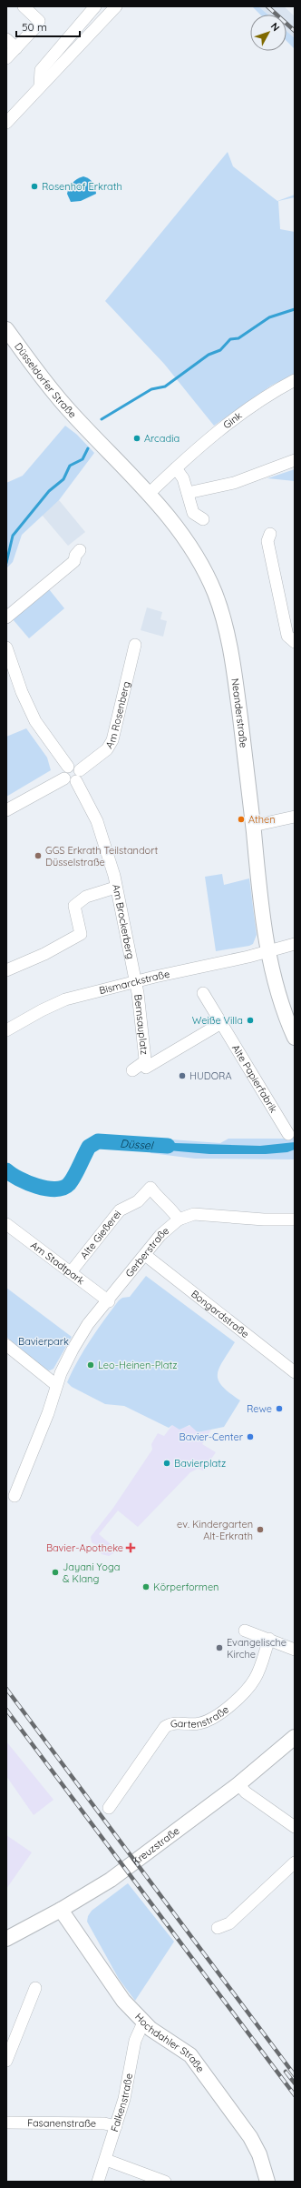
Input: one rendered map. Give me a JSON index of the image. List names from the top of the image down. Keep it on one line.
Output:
{"streets":{"main road":["Düsseldorfer Straße","Neanderstraße","Kreuzstraße","Hochdahler Straße"],"street":["Gink","Am Rosenberg","Am Brockerberg","Bismarckstraße","Bernsauplatz","Alte Papierfabrik","Alte Gießerei","Gerberstraße","Am Stadtpark","Bongardstraße","Gartenstraße","Falkenstraße","Fasanenstraße"]},"crossings":[["Düsseldorfer Straße","Neanderstraße"],["Gink","Neanderstraße"],["Neanderstraße","Bismarckstraße"],["Am Rosenberg","Am Brockerberg"],["Am Brockerberg","Bismarckstraße"],["Am Brockerberg","Bernsauplatz"],["Bismarckstraße","Bernsauplatz"],["Alte Gießerei","Gerberstraße"],["Alte Gießerei","Am Stadtpark"],["Gerberstraße","Am Stadtpark"],["Gerberstraße","Bongardstraße"],["Kreuzstraße","Hochdahler Straße"],["Hochdahler Straße","Falkenstraße"],["Falkenstraße","Fasanenstraße"]],"water":["Düssel"],"parks":["Bavierpark"],"places":{"other":["Rosenhof Erkrath","Arcadia","Athen","GGS Erkrath Teilstandort Düsselstraße","Weiße Villa","HUDORA","Leo-Heinen-Platz","Rewe","Bavier-Center","Bavierplatz","ev. Kindergarten Alt-Erkrath","Jayani Yoga & Klang","Körperformen","Evangelische Kirche"],"health":["Bavier-Apotheke"]},"scale_bar":"50 m","north":"top right"}
